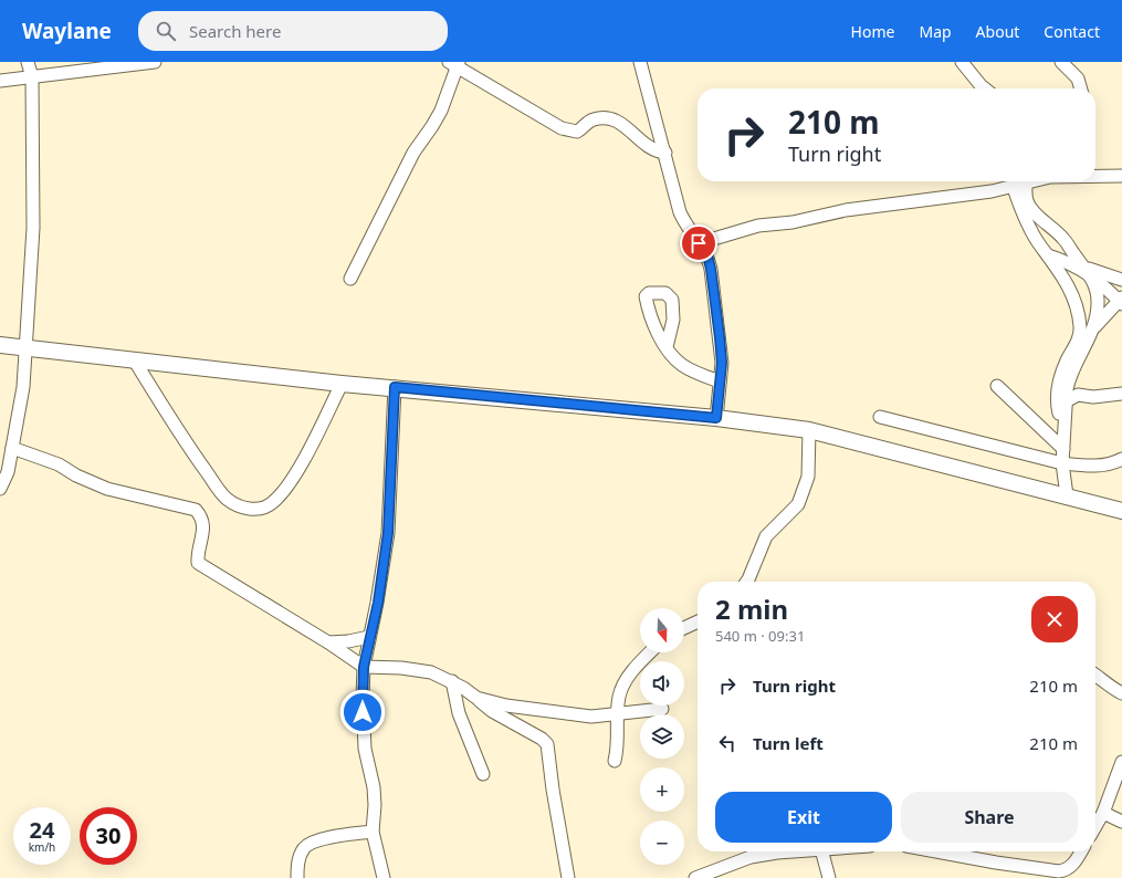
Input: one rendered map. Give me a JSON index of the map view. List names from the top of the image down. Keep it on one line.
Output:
{"north":"bottom","page":{"header":"Waylane","search":"Search here","nav":["Home","Map","About","Contact"],"turn":["210 m","Turn right"],"heading":["2 min","540 m · 09:31"],"map_buttons":["+","−"],"list":[{"name":"Turn right","value":"210 m"},{"name":"Turn left","value":"210 m"}],"buttons":["Exit","Share"],"speed":"24 km/h","limit":"30"}}
